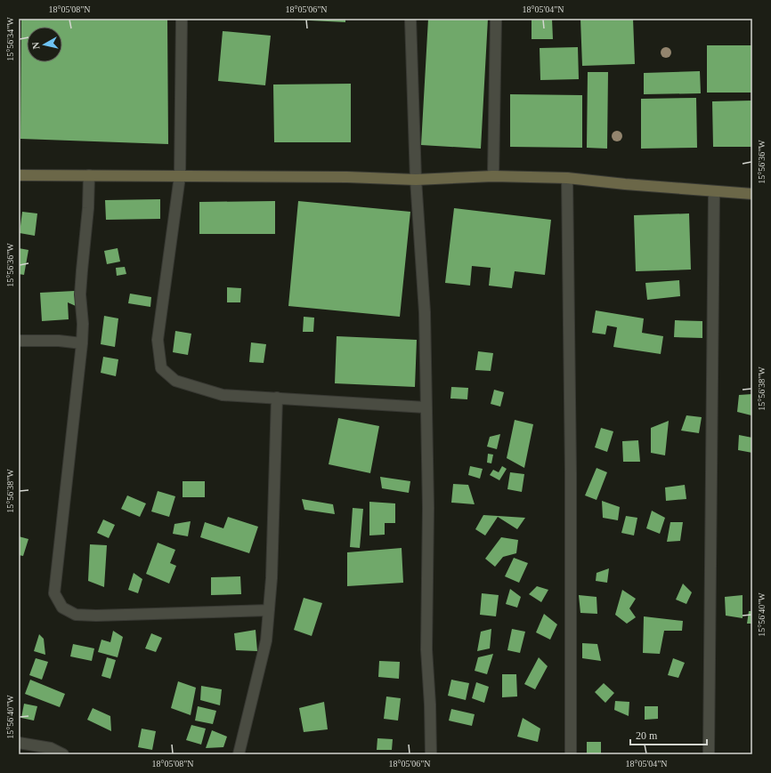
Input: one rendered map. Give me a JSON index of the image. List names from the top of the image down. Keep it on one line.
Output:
{"scale_bar":"20 m","north":"left","coordinates":["18°05'08\"N","18°05'06\"N","18°05'04\"N","15°56'34\"W","15°56'36\"W","15°56'38\"W","15°56'40\"W"]}
